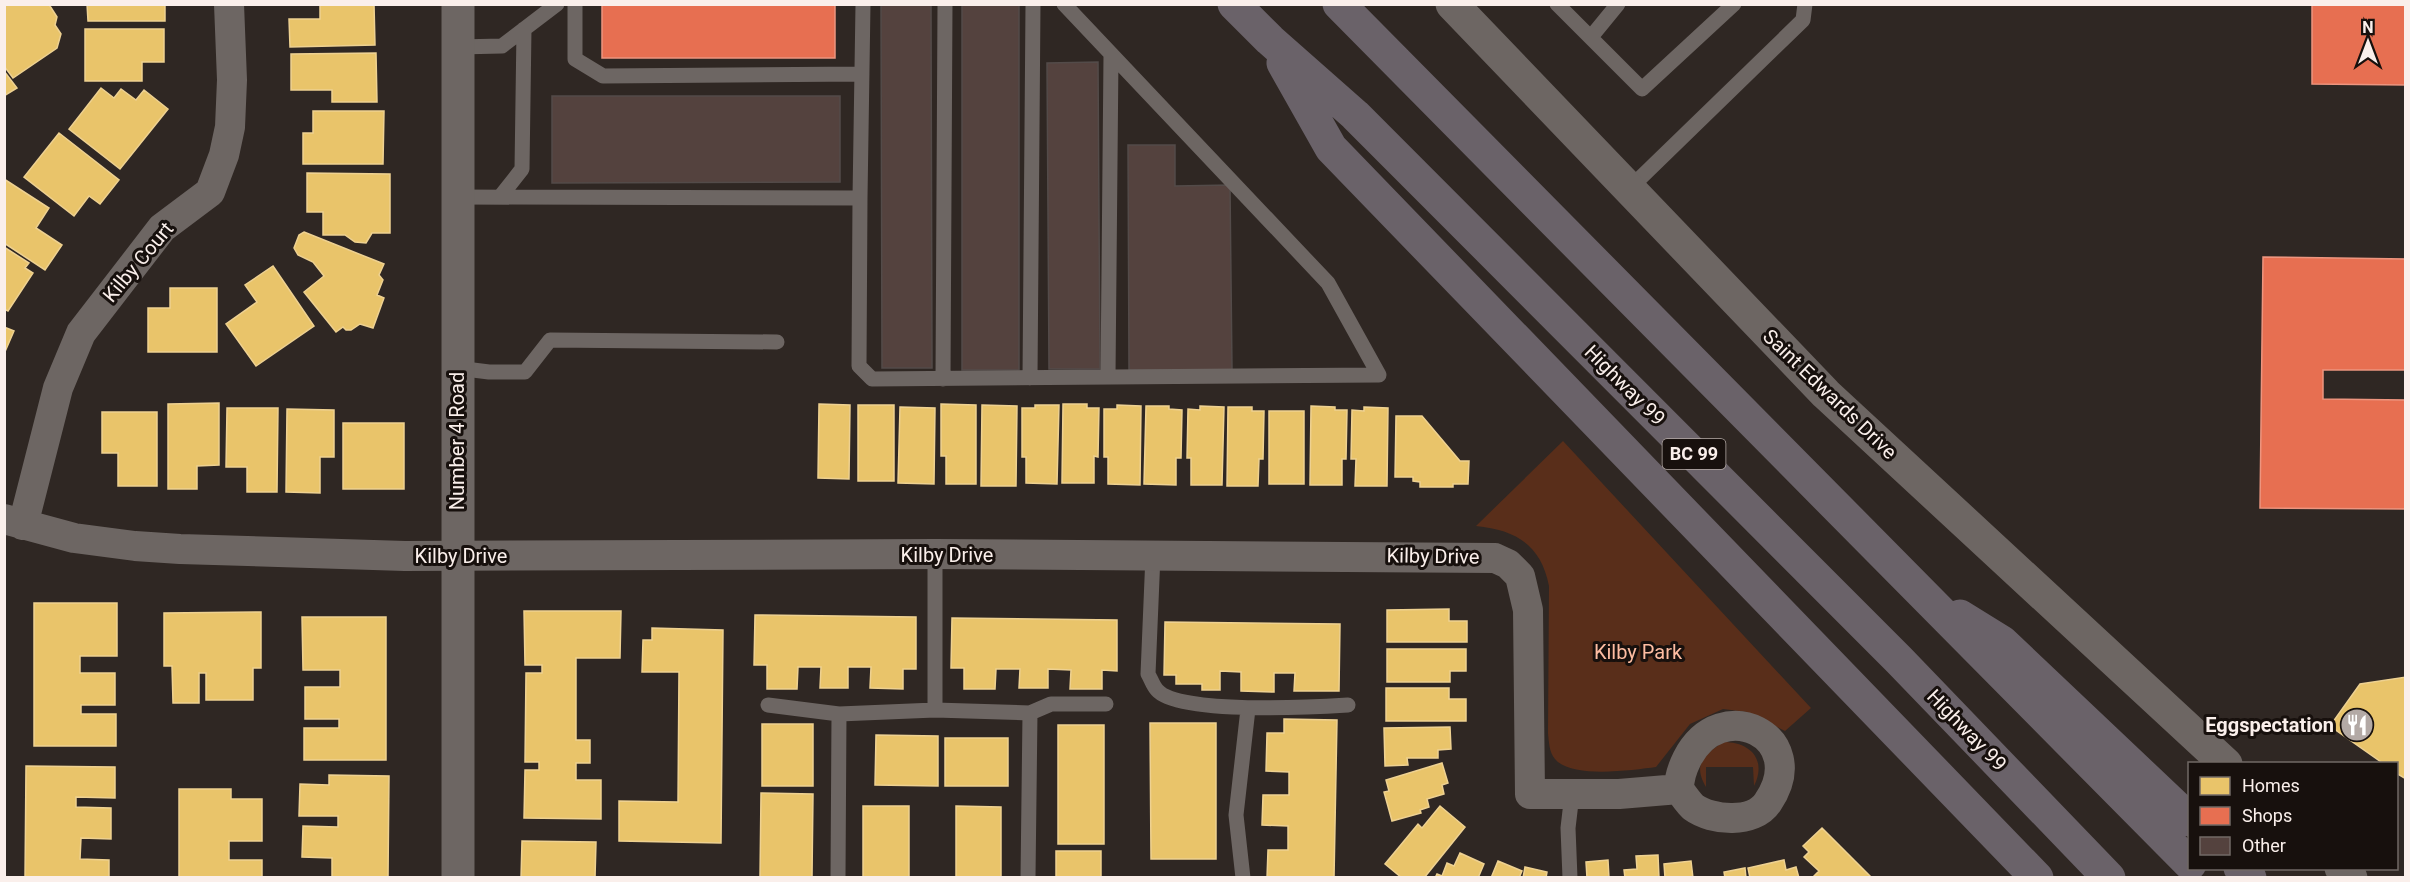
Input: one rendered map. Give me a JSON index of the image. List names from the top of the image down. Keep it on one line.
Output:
{"streets":{"highway":["Highway 99","BC 99"],"street":["Kilby Court","Saint Edwards Drive","Number 4 Road","Kilby Drive"]},"crossings":[["Kilby Court","Kilby Drive"],["Number 4 Road","Kilby Drive"]],"parks":["Kilby Park"],"places":{"restaurant":["Eggspectation"]},"legend":["Homes","Shops","Other"],"north":"top"}
